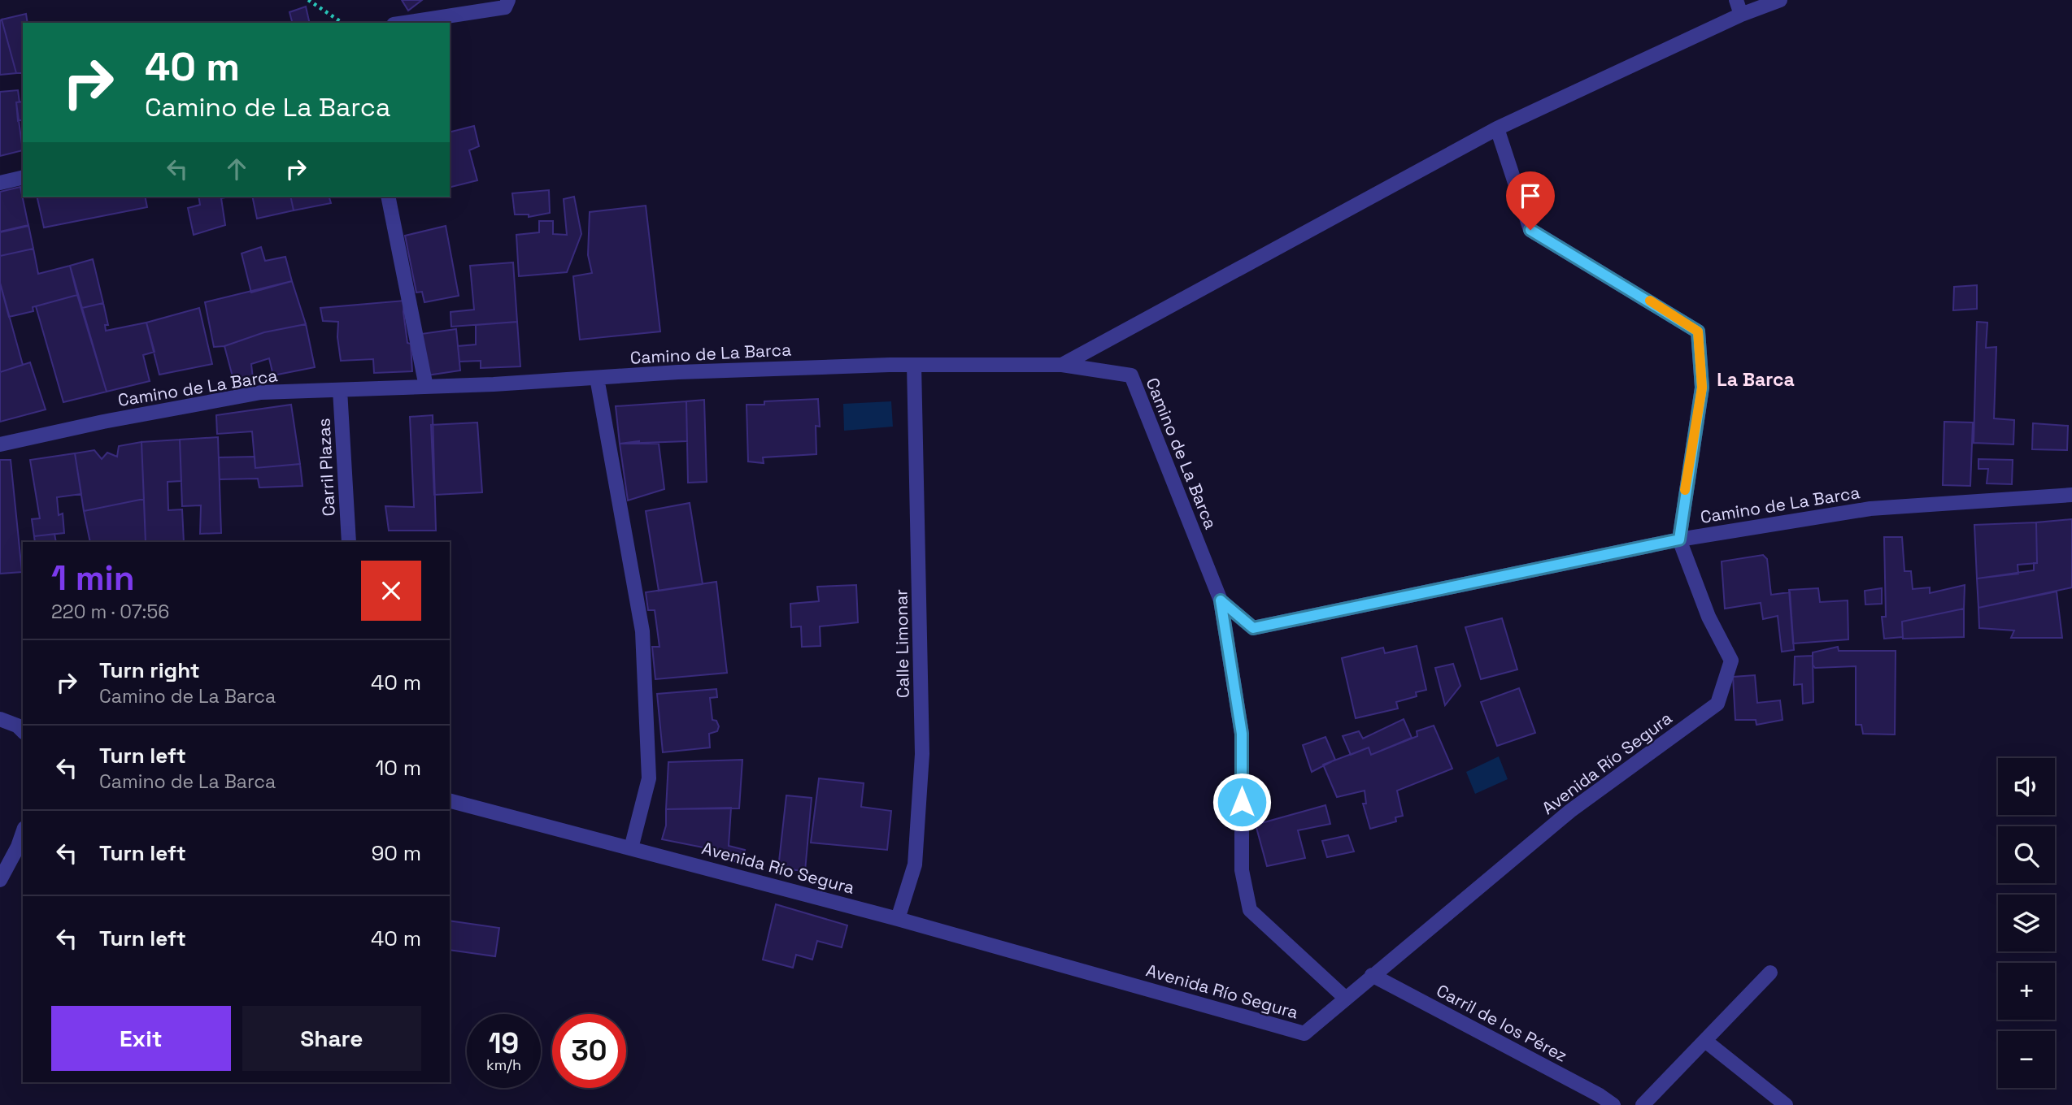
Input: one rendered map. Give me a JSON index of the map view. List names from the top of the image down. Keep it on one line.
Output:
{"streets":{"street":["Camino de La Barca","Carril Plazas","Calle Limonar","Avenida Río Segura","Carril de los Pérez"]},"crossings":[["Camino de La Barca","Carril Plazas"],["Camino de La Barca","Calle Limonar"],["Camino de La Barca","Avenida Río Segura"],["Calle Limonar","Avenida Río Segura"],["Avenida Río Segura","Carril de los Pérez"]],"districts":["La Barca"],"page":{"turn":["40 m","Camino de La Barca"],"heading":["1 min","220 m · 07:56"],"list":[{"name":"Turn right","note":"Camino de La Barca","value":"40 m"},{"name":"Turn left","note":"Camino de La Barca","value":"10 m"},{"name":"Turn left","value":"90 m"},{"name":"Turn left","value":"40 m"}],"map_buttons":["+","−"],"buttons":["Exit","Share"],"speed":"19 km/h","limit":"30"}}
